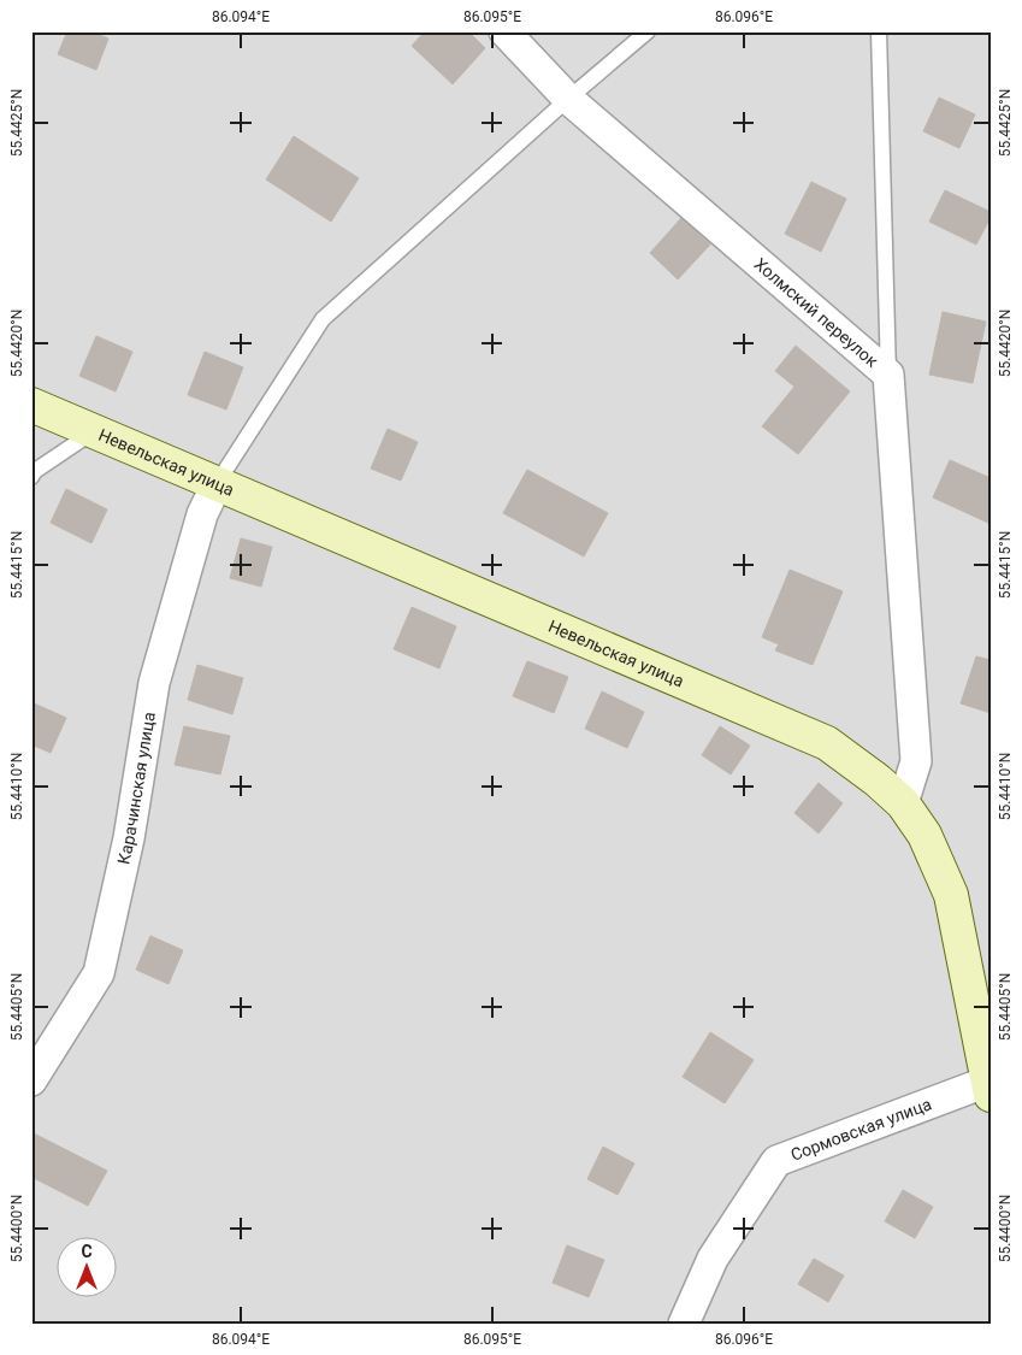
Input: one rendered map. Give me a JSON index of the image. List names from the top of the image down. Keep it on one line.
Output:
{"streets":{"street":["Холмский переулок","Невельская улица","Карачинская улица","Сормовская улица"]},"crossings":[["Холмский переулок","Невельская улица"],["Невельская улица","Карачинская улица"],["Невельская улица","Сормовская улица"]],"north":"top","coordinates":["86.094°E","86.095°E","86.096°E","55.4425°N","55.4420°N","55.4415°N","55.4410°N","55.4405°N","55.4400°N"]}
